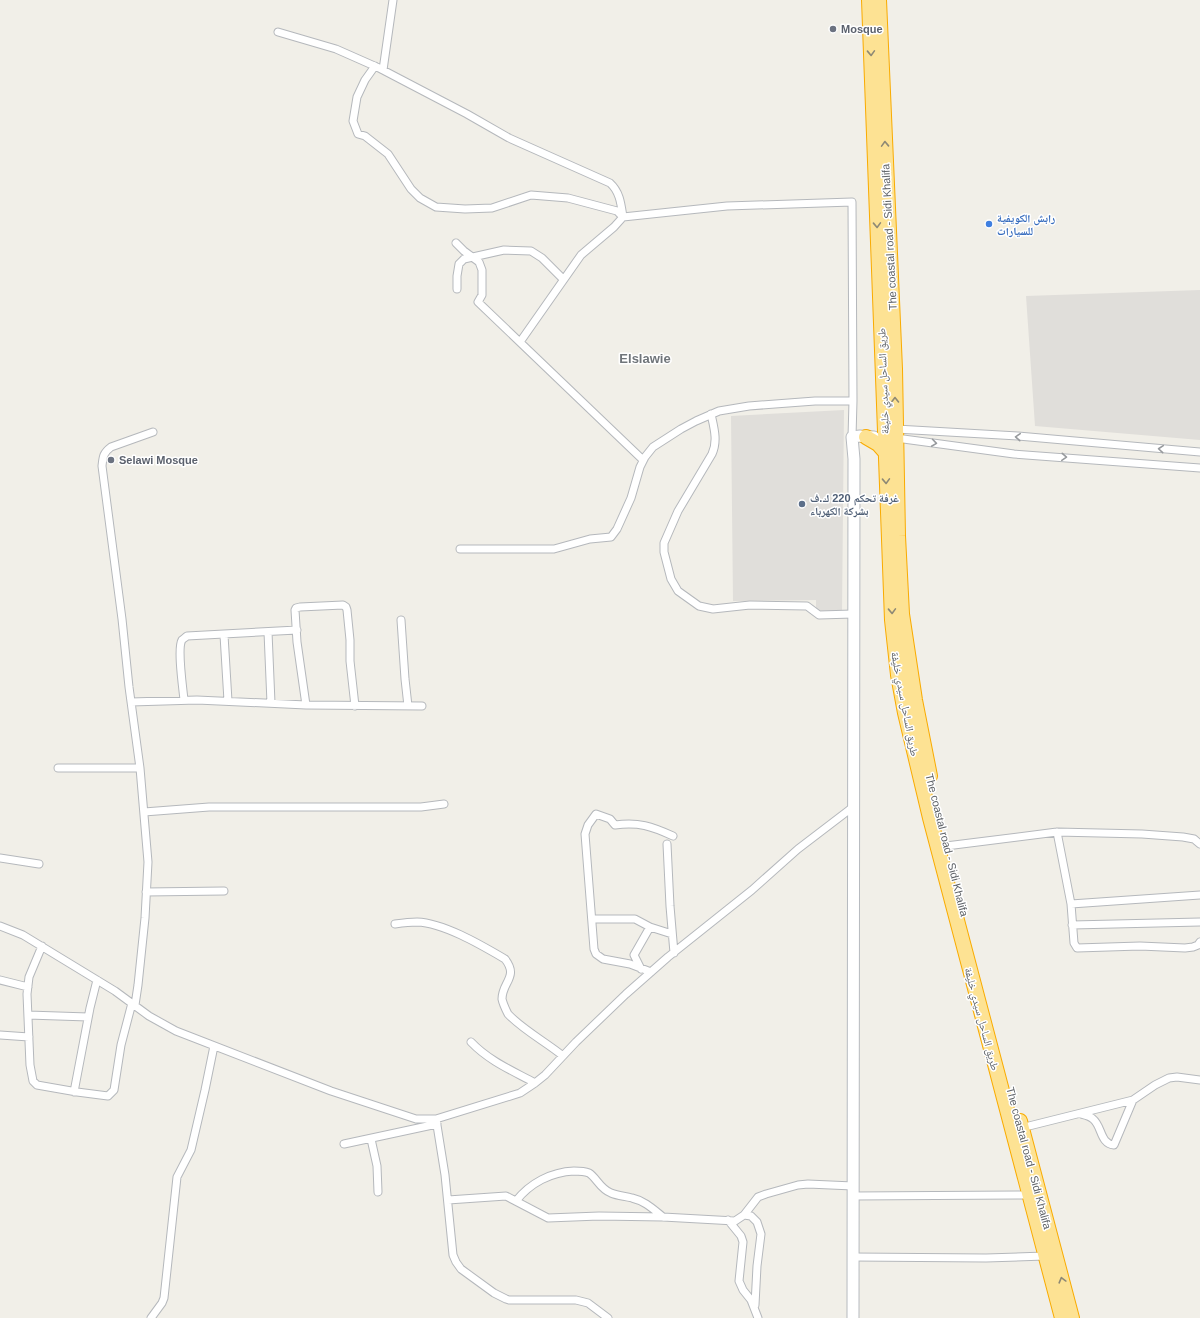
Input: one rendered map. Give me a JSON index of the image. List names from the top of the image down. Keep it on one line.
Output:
{"streets":{"highway":["The coastal road - Sidi Khalifa","طريق الساحل سيدي خليفة"]},"crossings":[["The coastal road - Sidi Khalifa","طريق الساحل سيدي خليفة"]],"one_way":["The coastal road - Sidi Khalifa","طريق الساحل سيدي خليفة"],"districts":["Elslawie"],"places":["Mosque","رابش الكويفية للسيارات","Selawi Mosque","غرفة تحكم 220 ك.ف بشركة الكهرباء"]}
